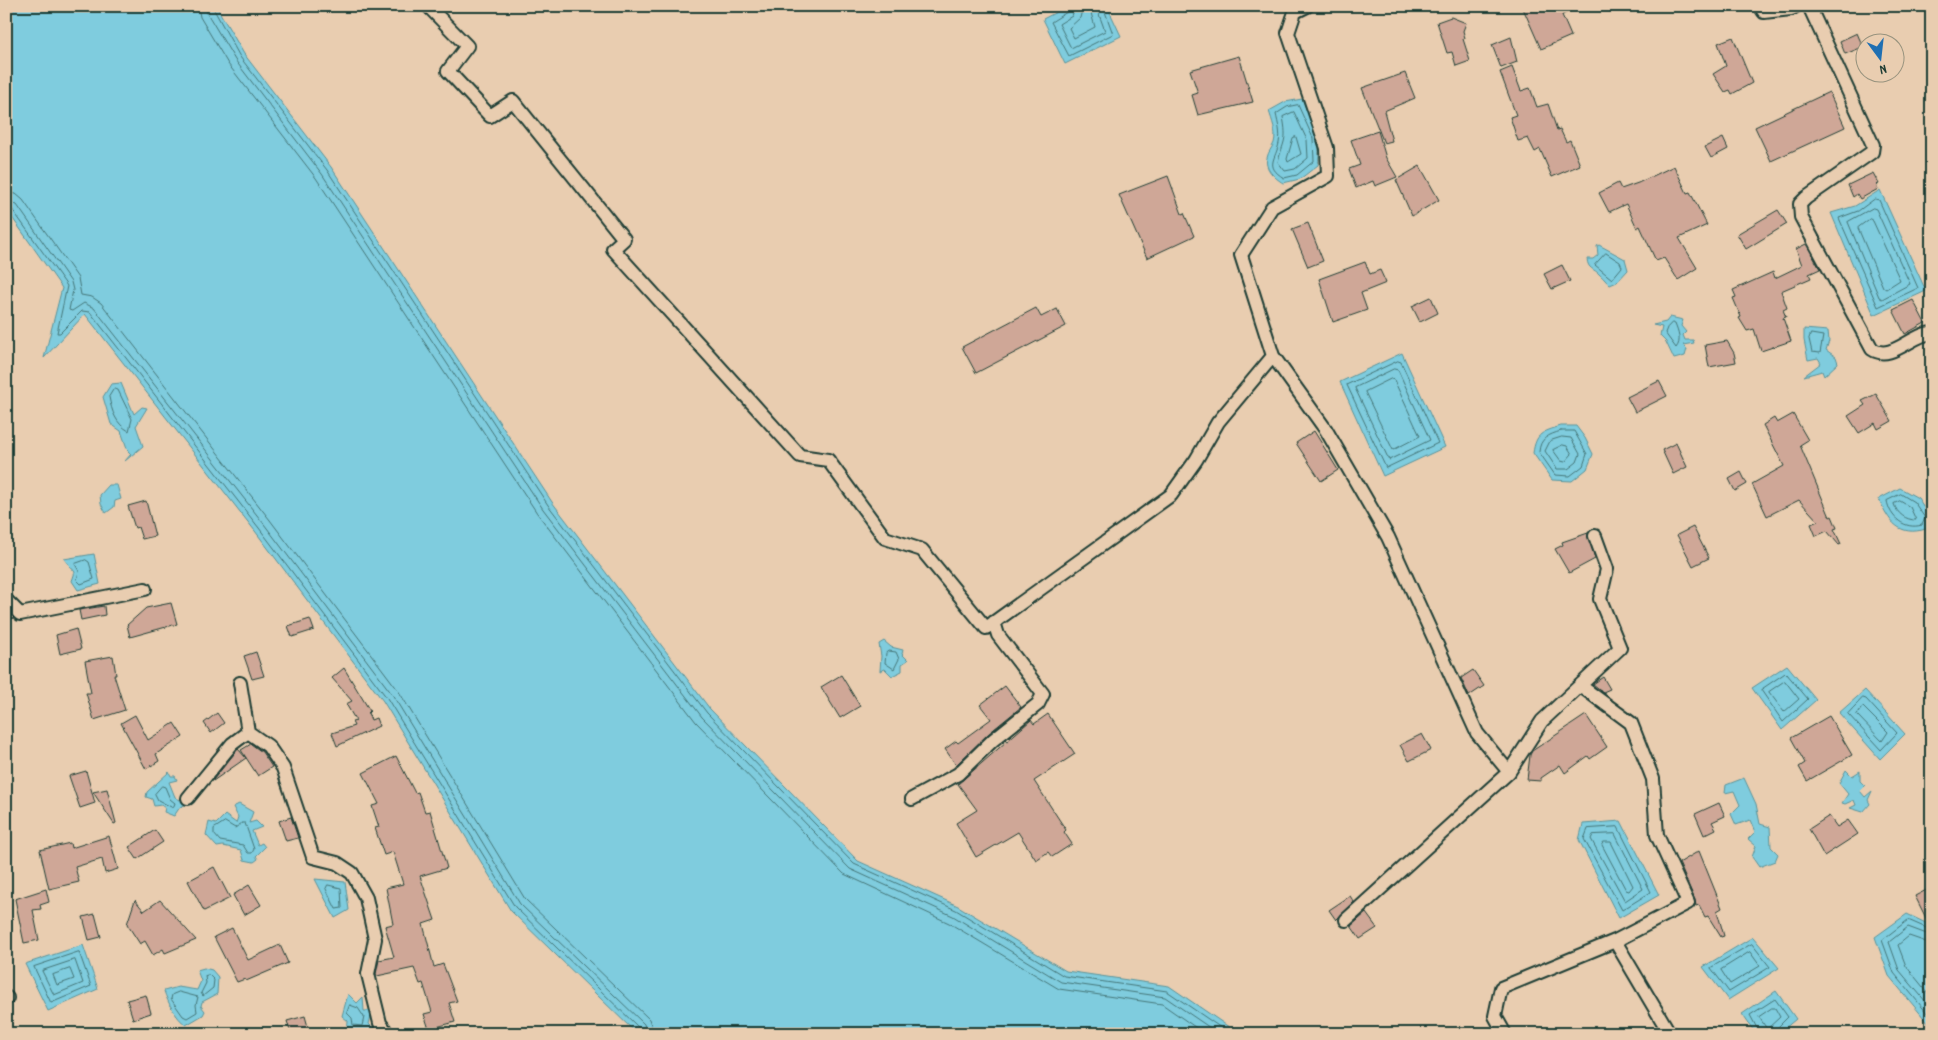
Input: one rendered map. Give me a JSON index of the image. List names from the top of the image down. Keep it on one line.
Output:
{"north":"bottom"}
